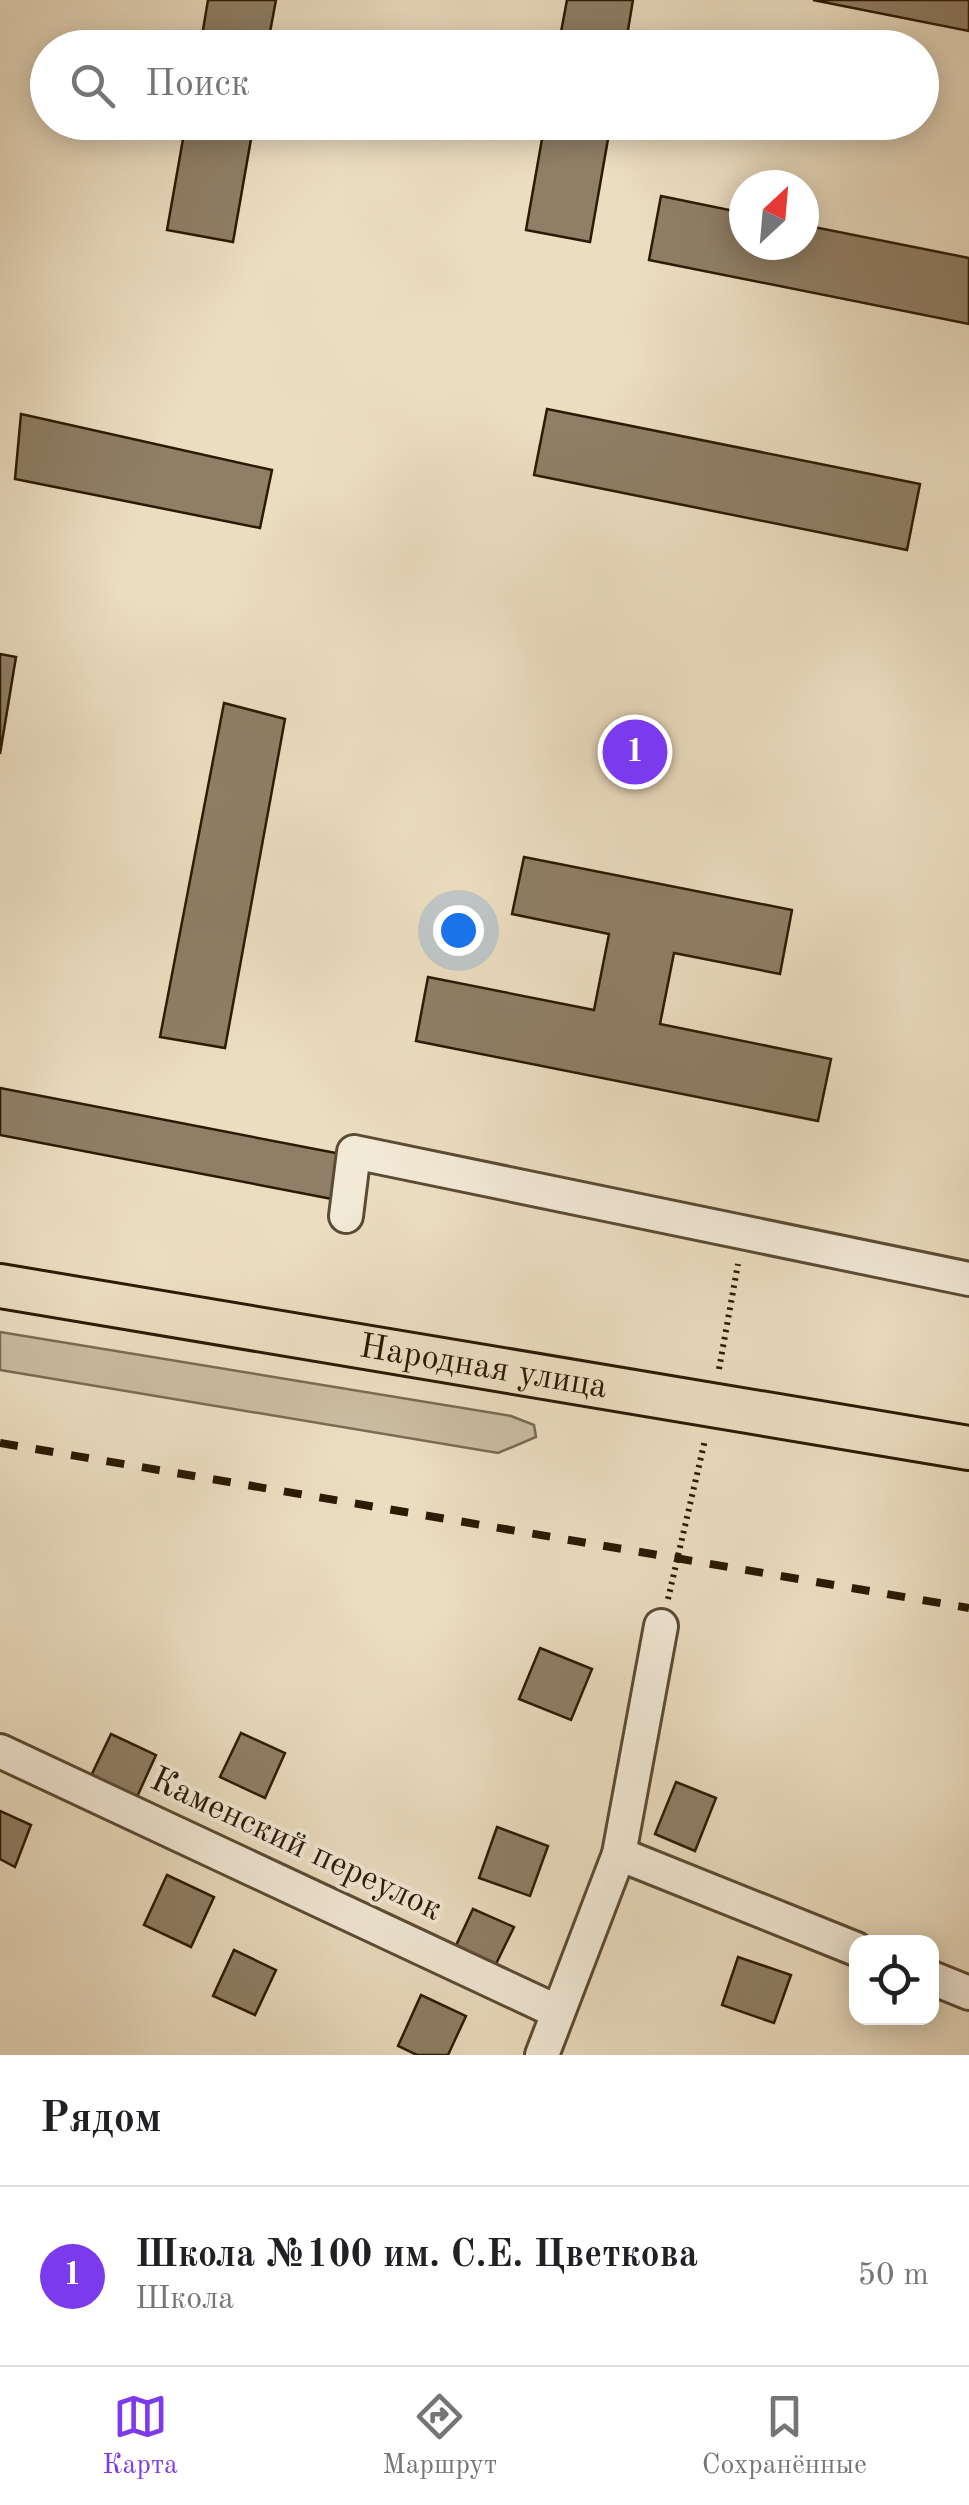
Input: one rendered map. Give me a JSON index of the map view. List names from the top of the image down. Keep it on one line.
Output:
{"streets":{"main road":["Народная улица"],"street":["Каменский переулок"]},"north":"top right","page":{"search":"Поиск","pins":"1","heading":"Рядом","list":[{"mark":"1","name":"Школа №100 им. С.Е. Цветкова","note":"Школа","value":"50 m"}],"nav":["Карта","Маршрут","Сохранённые"]}}
